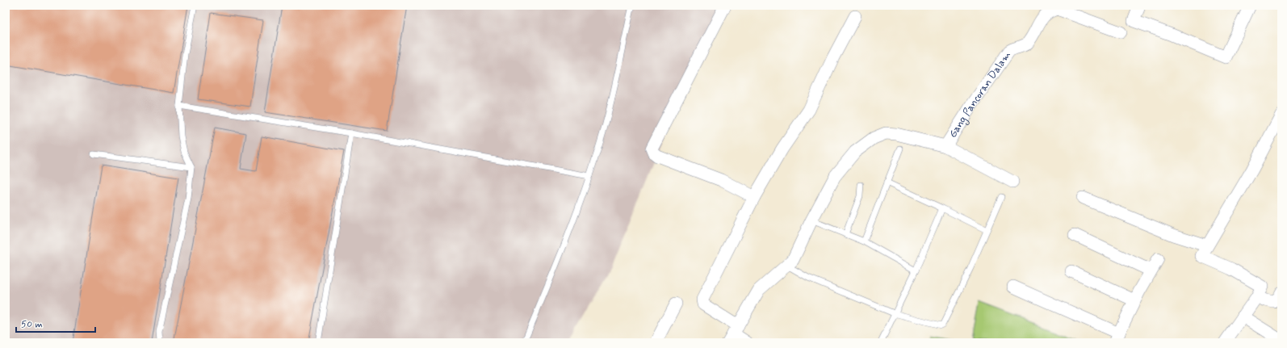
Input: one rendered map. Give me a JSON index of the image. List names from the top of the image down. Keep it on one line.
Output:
{"streets":{"street":["Gang Pancoran Dalam"]},"scale_bar":"50 m"}
